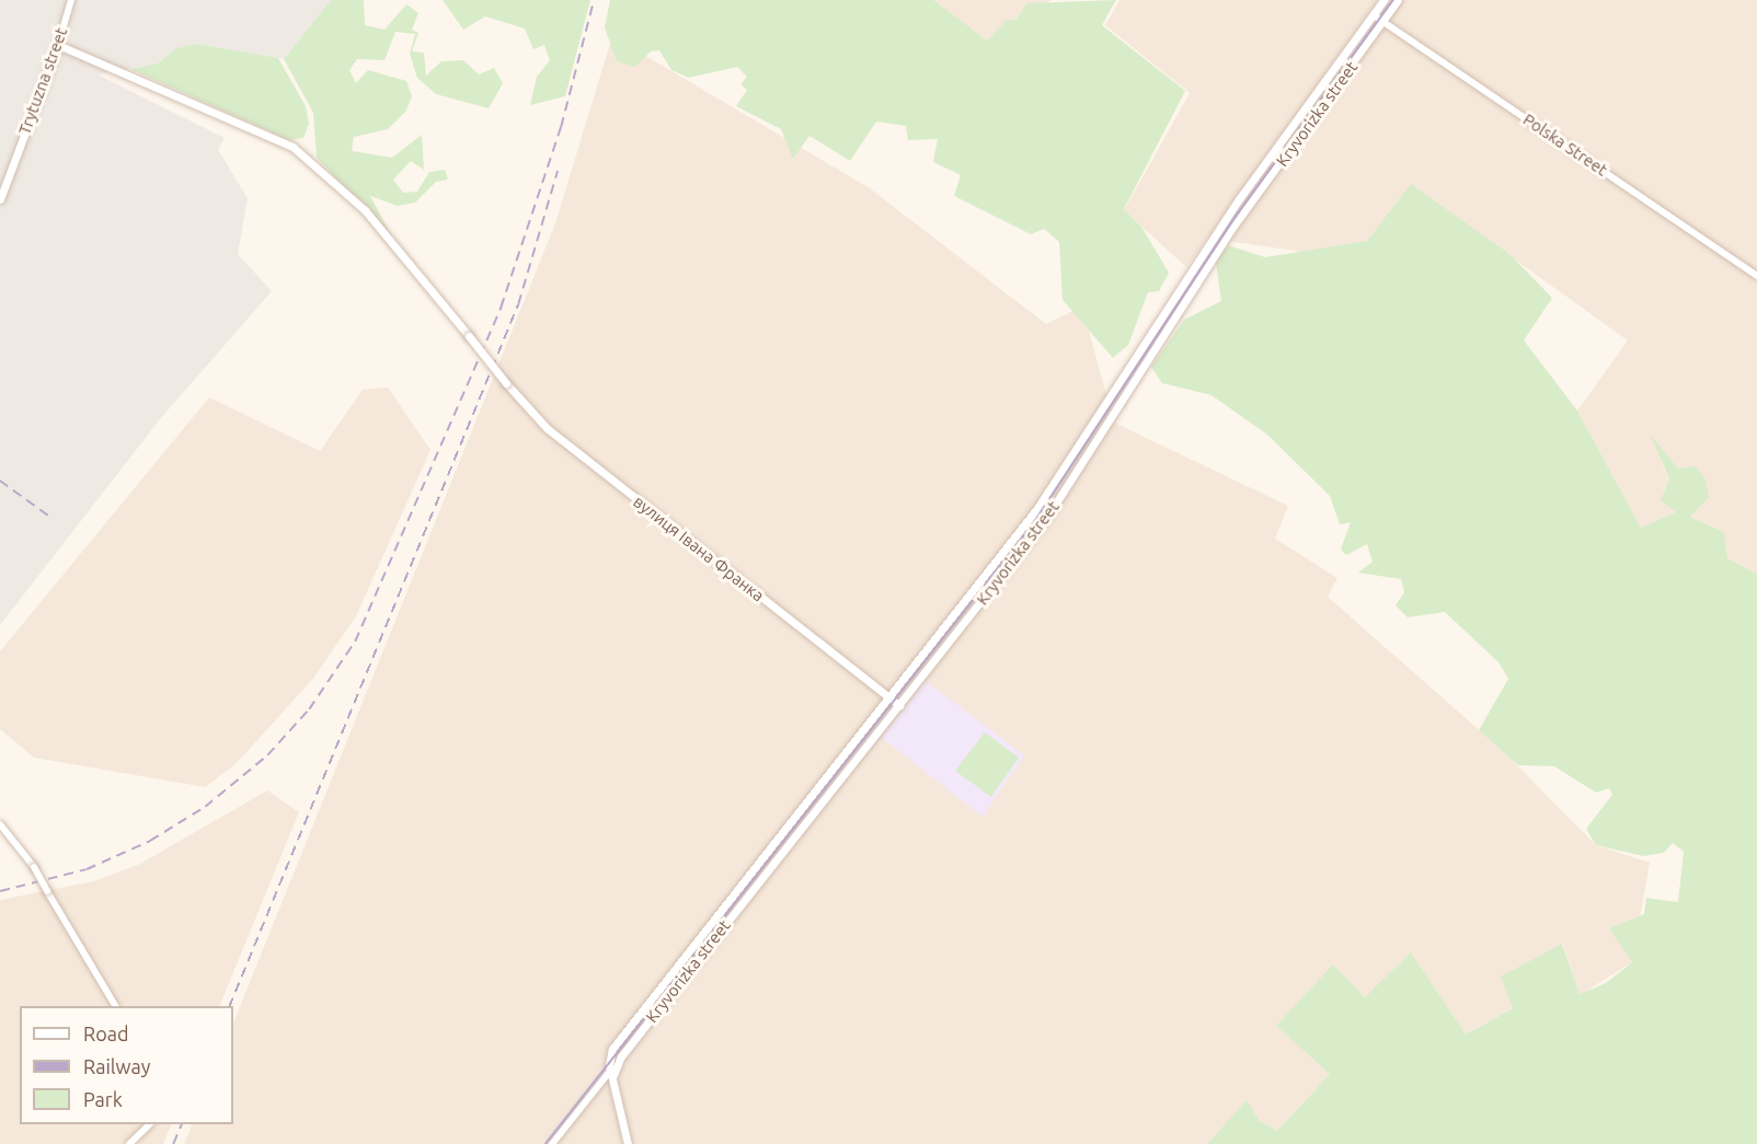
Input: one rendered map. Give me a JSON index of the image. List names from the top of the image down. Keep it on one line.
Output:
{"streets":{"main road":["Trytuzna street","Kryvorizka street","вулиця Івана Франка"],"street":["Polska Street"]},"crossings":[["Trytuzna street","вулиця Івана Франка"],["Kryvorizka street","Polska Street"],["Kryvorizka street","вулиця Івана Франка"]],"legend":["Road","Railway","Park"]}
